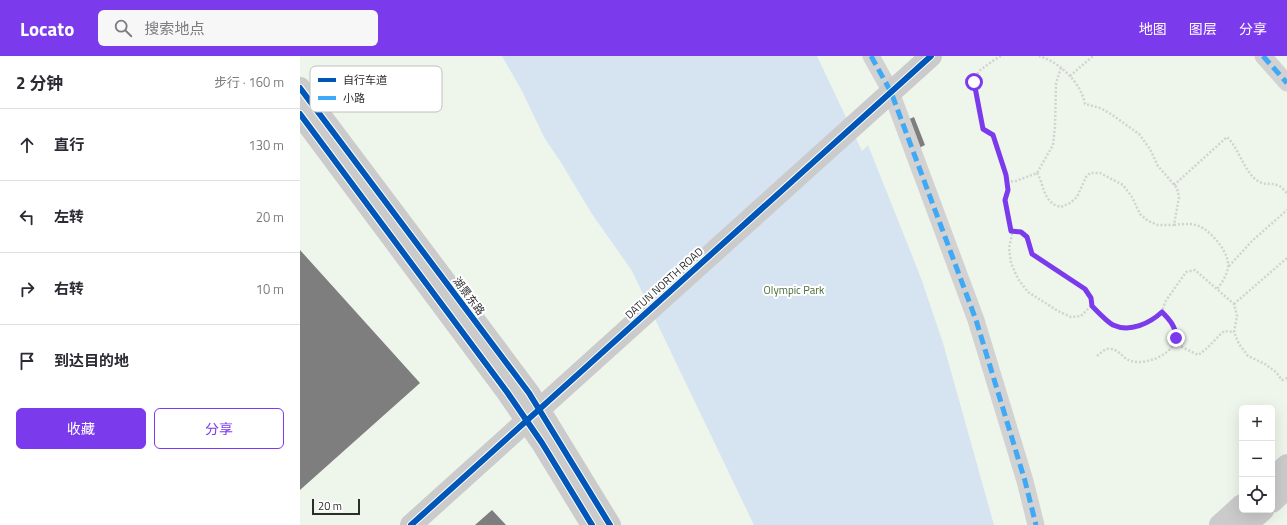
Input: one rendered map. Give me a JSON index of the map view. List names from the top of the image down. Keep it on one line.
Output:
{"streets":{"street":["DATUN NORTH ROAD","湖景东路"]},"crossings":[["DATUN NORTH ROAD","湖景东路"]],"parks":["Olympic Park"],"legend":["自行车道","小路"],"scale_bar":"20 m","page":{"header":"Locato","search":"搜索地点","nav":["地图","图层","分享"],"heading":["2 分钟","步行 · 160 m"],"list":[["直行","130 m"],["左转","20 m"],["右转","10 m"],"到达目的地"],"buttons":["收藏","分享"],"map_buttons":["+","−"],"scale":"20 m"}}
